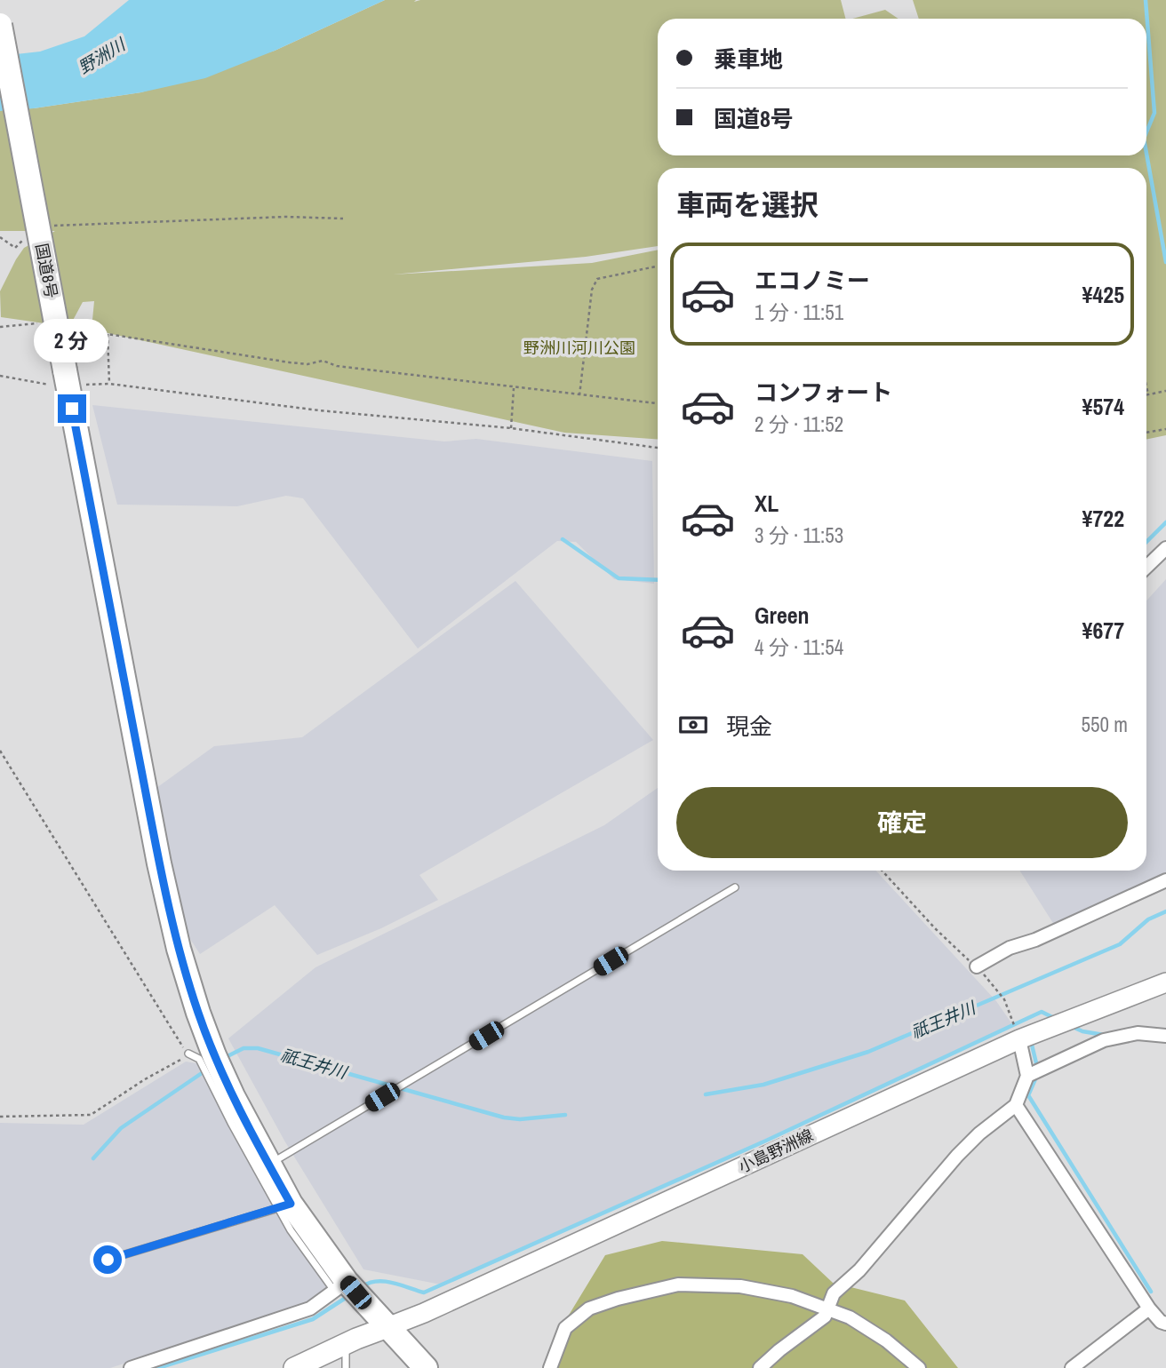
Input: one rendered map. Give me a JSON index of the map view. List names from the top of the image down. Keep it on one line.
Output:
{"streets":{"highway":["国道8号"],"main road":["小島野洲線"]},"crossings":[["国道8号","小島野洲線"]],"water":["野洲川","祇王井川"],"parks":["野洲川河川公園"],"page":{"banner":["乗車地","国道8号"],"heading":"車両を選択","list":[{"name":"エコノミー","note":"1 分 · 11:51","value":"¥425"},{"name":"コンフォート","note":"2 分 · 11:52","value":"¥574"},{"name":"XL","note":"3 分 · 11:53","value":"¥722"},{"name":"Green","note":"4 分 · 11:54","value":"¥677"}],"bubble":"2 分","pay":["現金","550 m"],"buttons":"確定"}}
